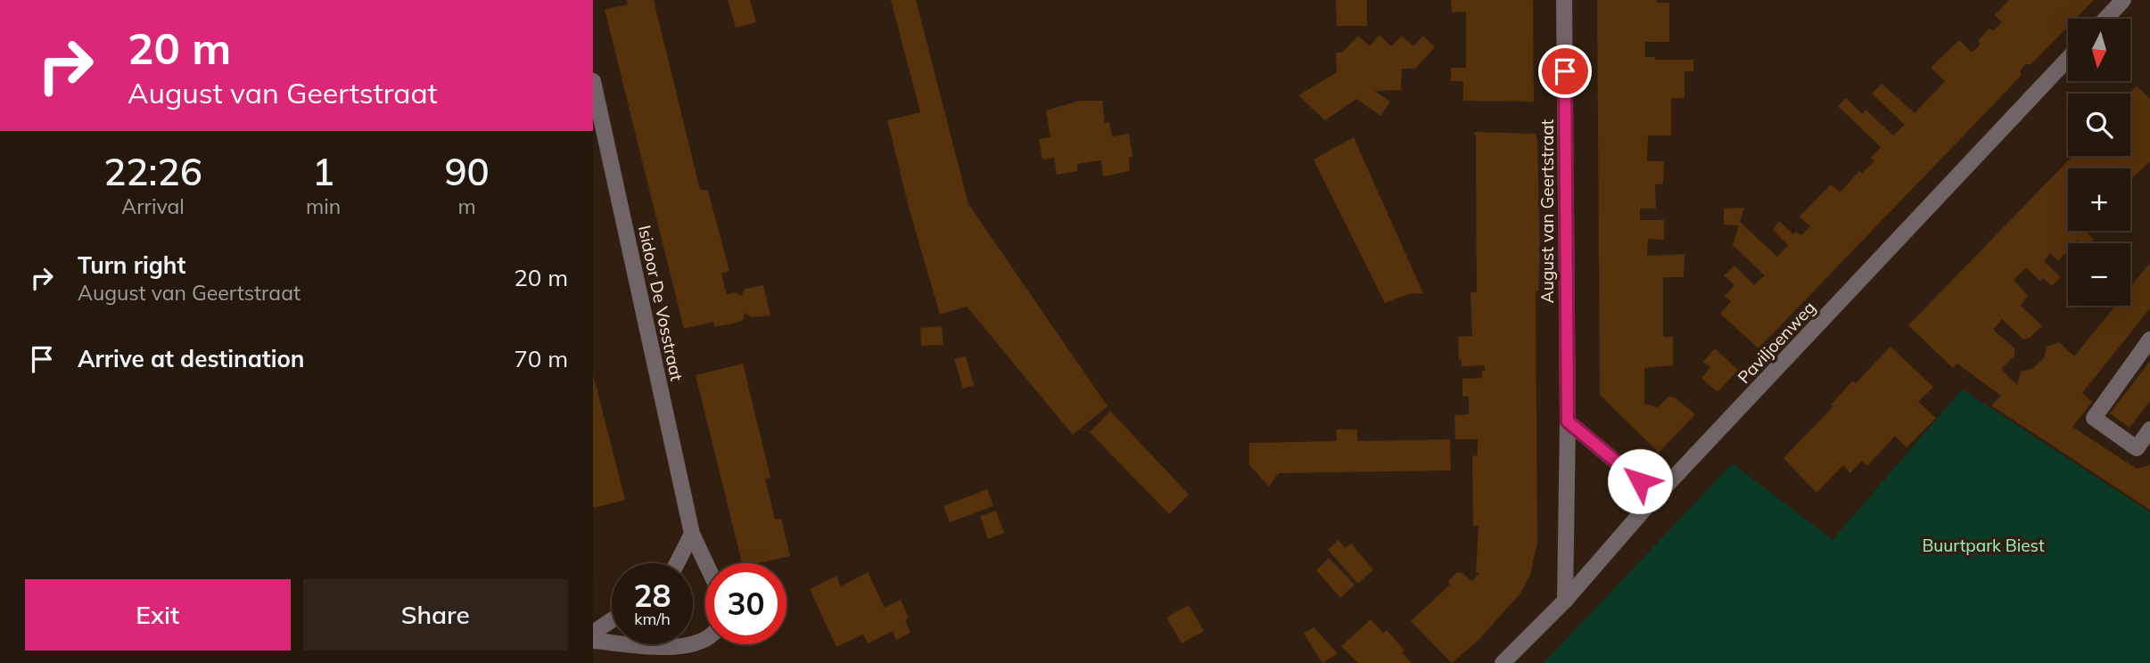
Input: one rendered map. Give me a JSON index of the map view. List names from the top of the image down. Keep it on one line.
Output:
{"streets":{"street":["August van Geertstraat","Isidoor De Vosstraat","Paviljoenweg"]},"crossings":[["August van Geertstraat","Paviljoenweg"]],"parks":["Buurtpark Biest"],"north":"bottom","page":{"turn":["20 m","August van Geertstraat"],"map_buttons":["+","−"],"eta":["22:26","Arrival","1","min","90","m"],"list":[{"name":"Turn right","note":"August van Geertstraat","value":"20 m"},{"name":"Arrive at destination","value":"70 m"}],"speed":"28 km/h","limit":"30","buttons":["Exit","Share"]}}
